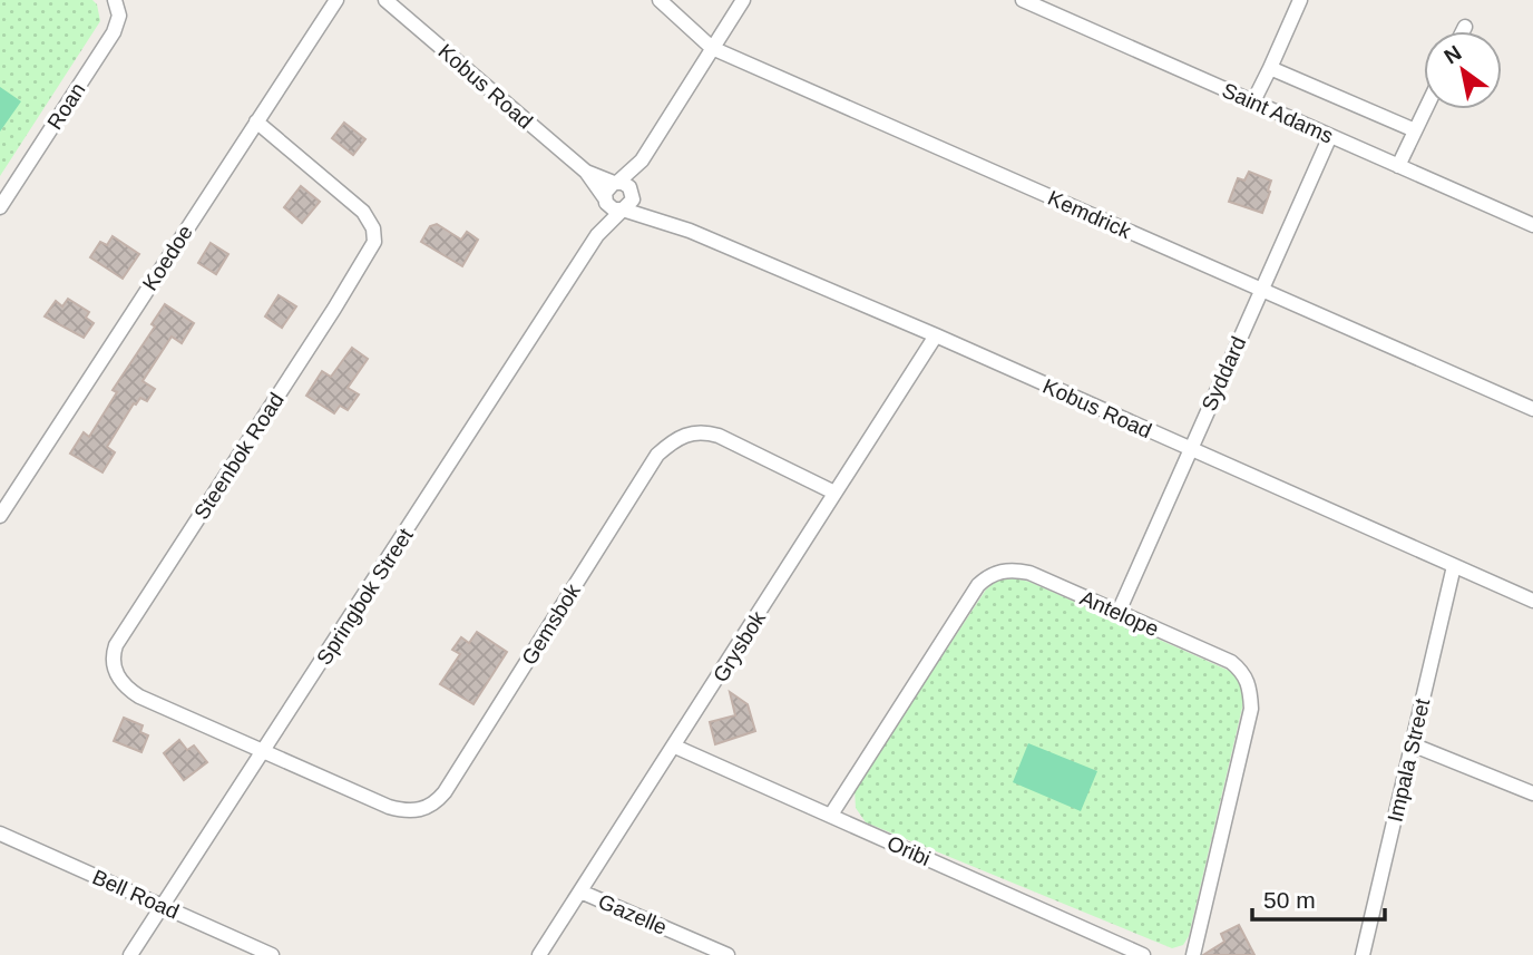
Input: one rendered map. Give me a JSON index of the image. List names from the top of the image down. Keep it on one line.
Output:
{"streets":{"street":["Kobus Road","Roan","Saint Adams","Kemdrick","Koedoe","Syddard","Steenbok Road","Springbok Street","Antelope","Gemsbok","Grysbok","Impala Street","Oribi","Bell Road","Gazelle"]},"crossings":[["Kobus Road","Syddard"],["Kobus Road","Grysbok"],["Kobus Road","Impala Street"],["Saint Adams","Syddard"],["Kemdrick","Syddard"],["Koedoe","Steenbok Road"],["Syddard","Antelope"],["Steenbok Road","Springbok Street"],["Steenbok Road","Gemsbok"],["Springbok Street","Gemsbok"],["Springbok Street","Bell Road"],["Antelope","Oribi"],["Gemsbok","Grysbok"],["Grysbok","Oribi"],["Grysbok","Gazelle"]],"scale_bar":"50 m","north":"top left"}
